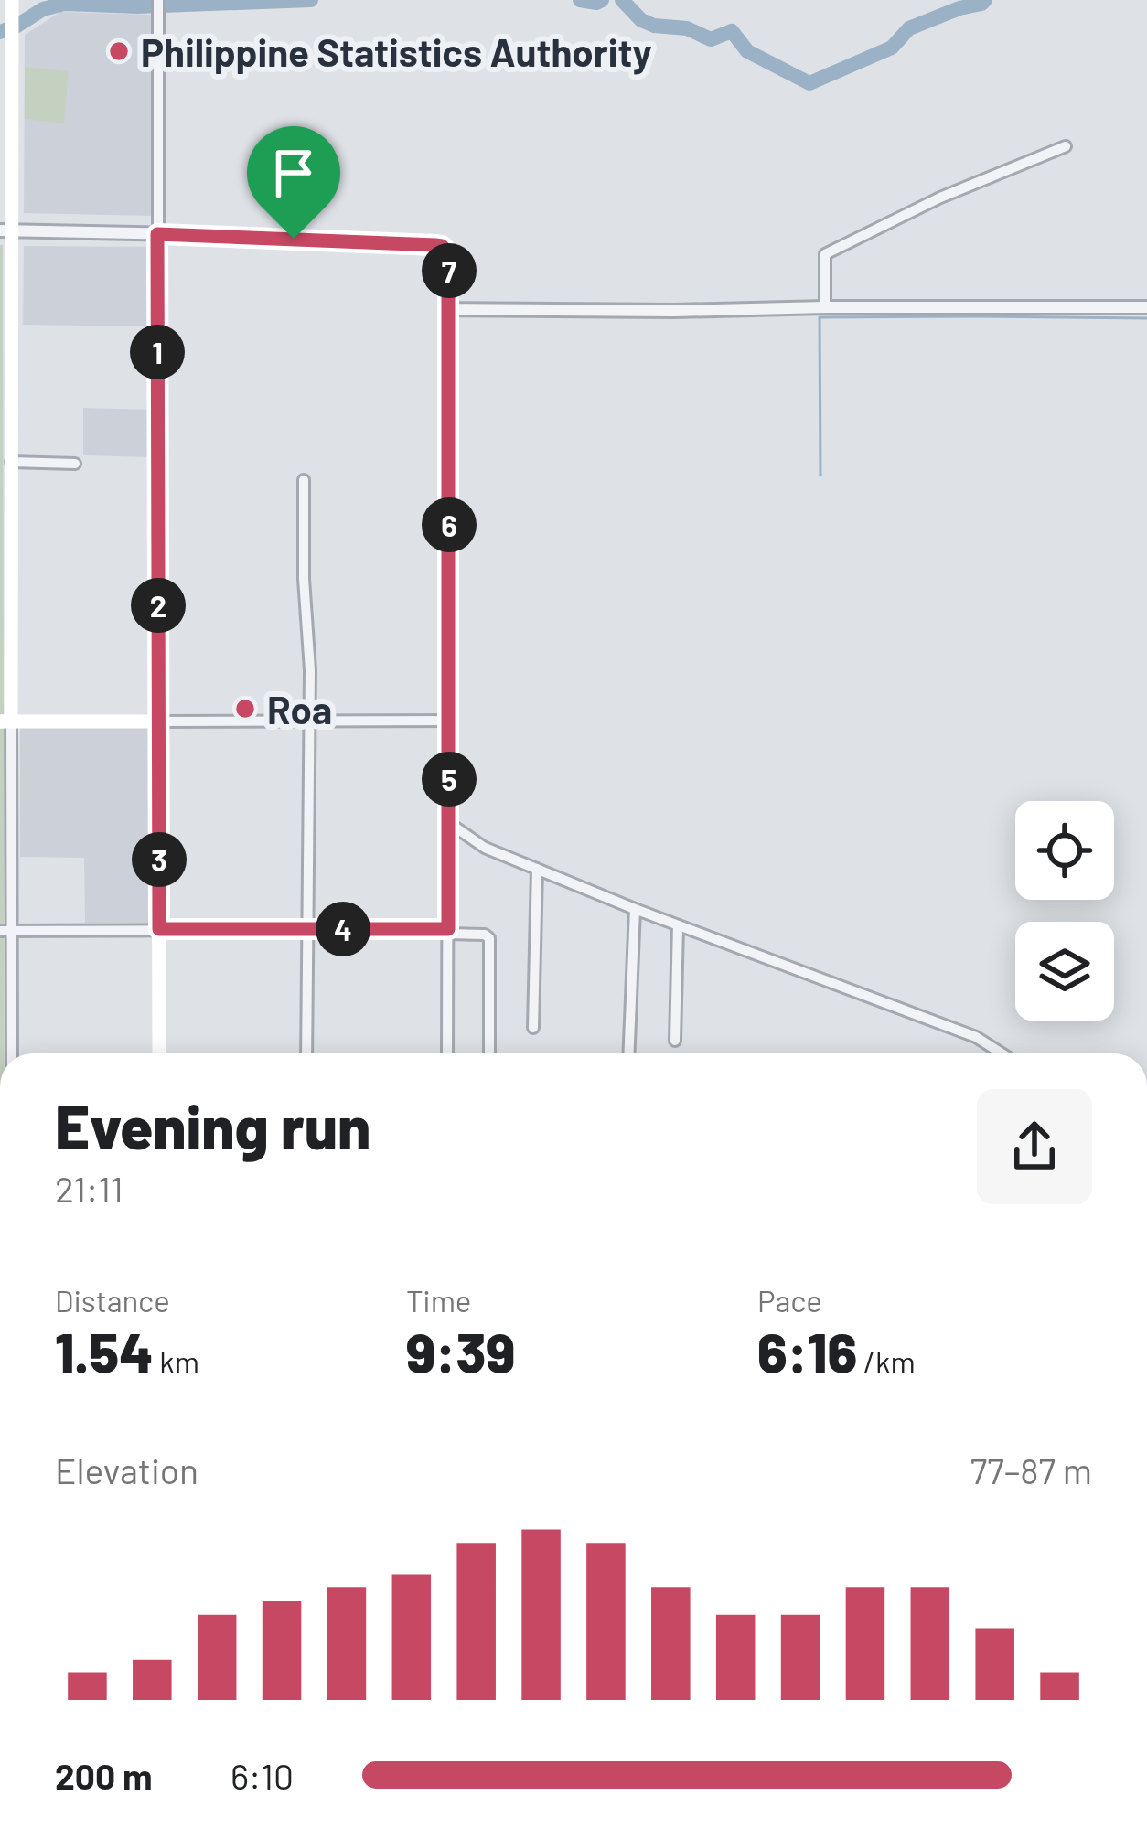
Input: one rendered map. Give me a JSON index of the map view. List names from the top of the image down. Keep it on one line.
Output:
{"places":["Philippine Statistics Authority","Roa"],"page":{"pins":["7","1","6","2","5","3","4"],"heading":["Evening run","21:11"],"stats":[["Distance","1.54 km"],["Time","9:39"],["Pace","6:16 /km"]],"chart":["Elevation","77–87 m"],"list":[{"name":"200 m","note":"6:10"}]}}
